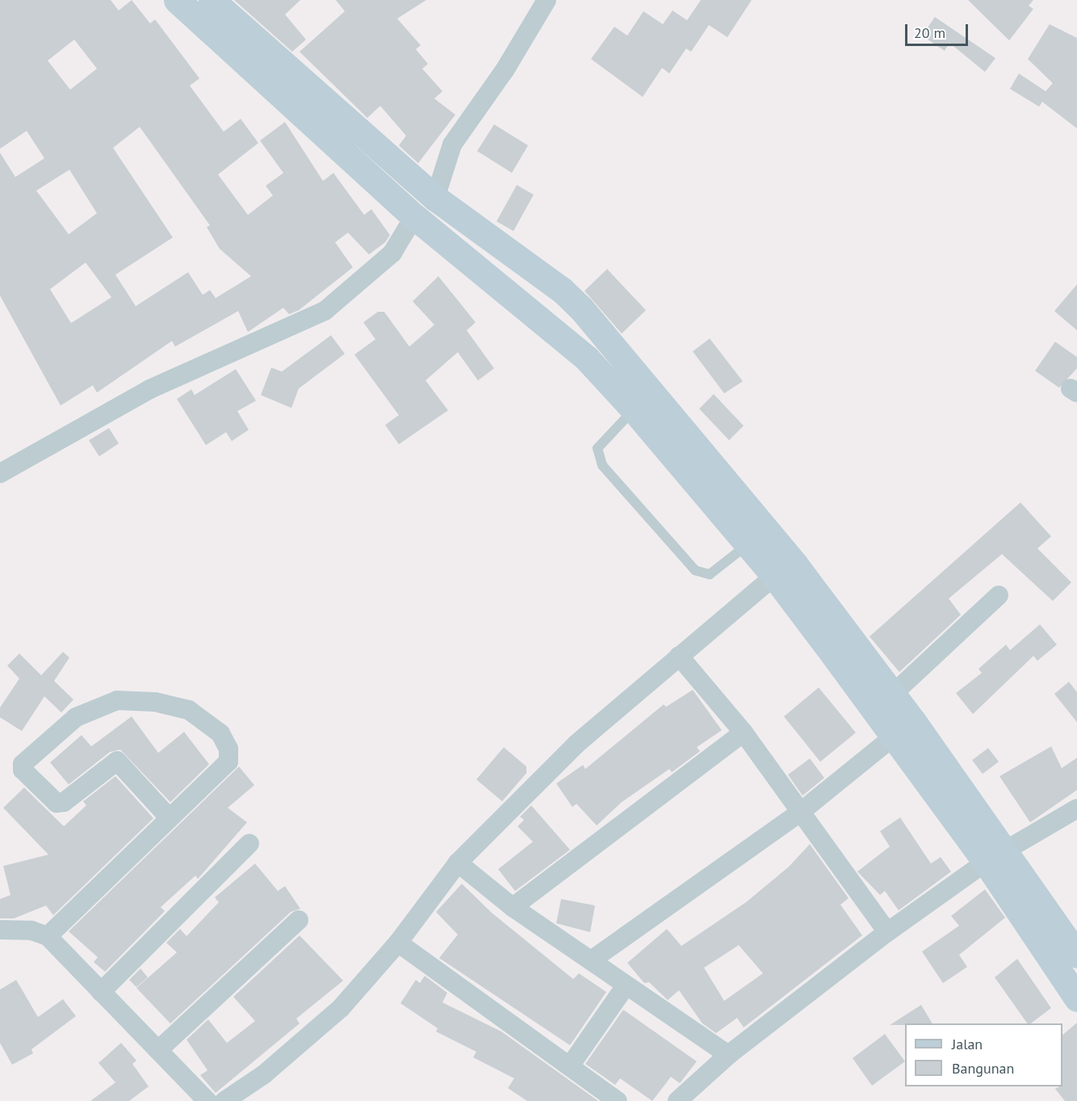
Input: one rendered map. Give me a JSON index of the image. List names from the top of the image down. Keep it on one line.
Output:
{"legend":["Jalan","Bangunan"],"scale_bar":"20 m"}
